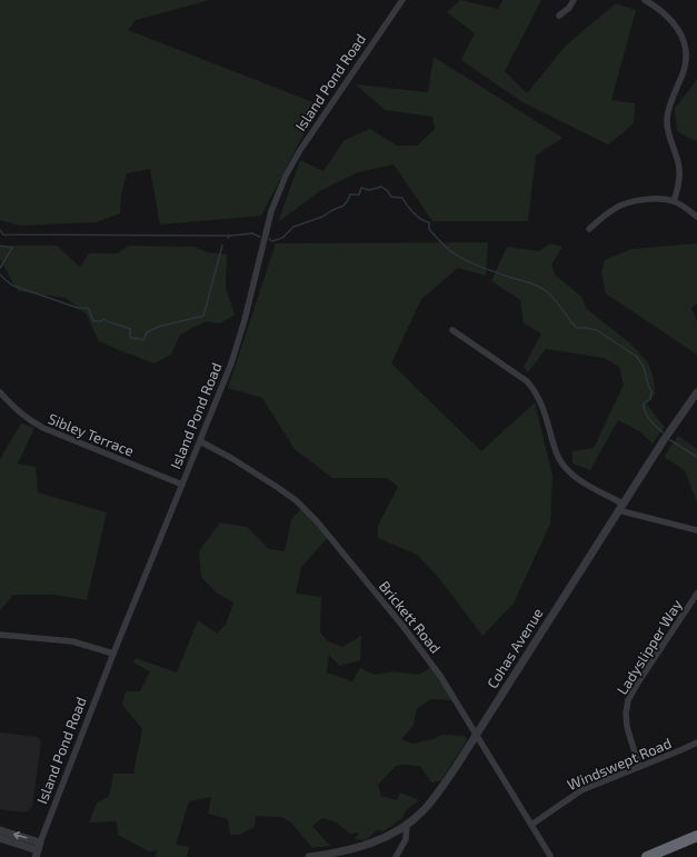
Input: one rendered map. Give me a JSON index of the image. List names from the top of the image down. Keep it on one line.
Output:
{"streets":{"street":["Island Pond Road","Sibley Terrace","Brickett Road","Ladyslipper Way","Cohas Avenue","Windswept Road"]},"crossings":[["Island Pond Road","Sibley Terrace"],["Island Pond Road","Brickett Road"],["Brickett Road","Cohas Avenue"],["Brickett Road","Windswept Road"],["Ladyslipper Way","Windswept Road"]]}
